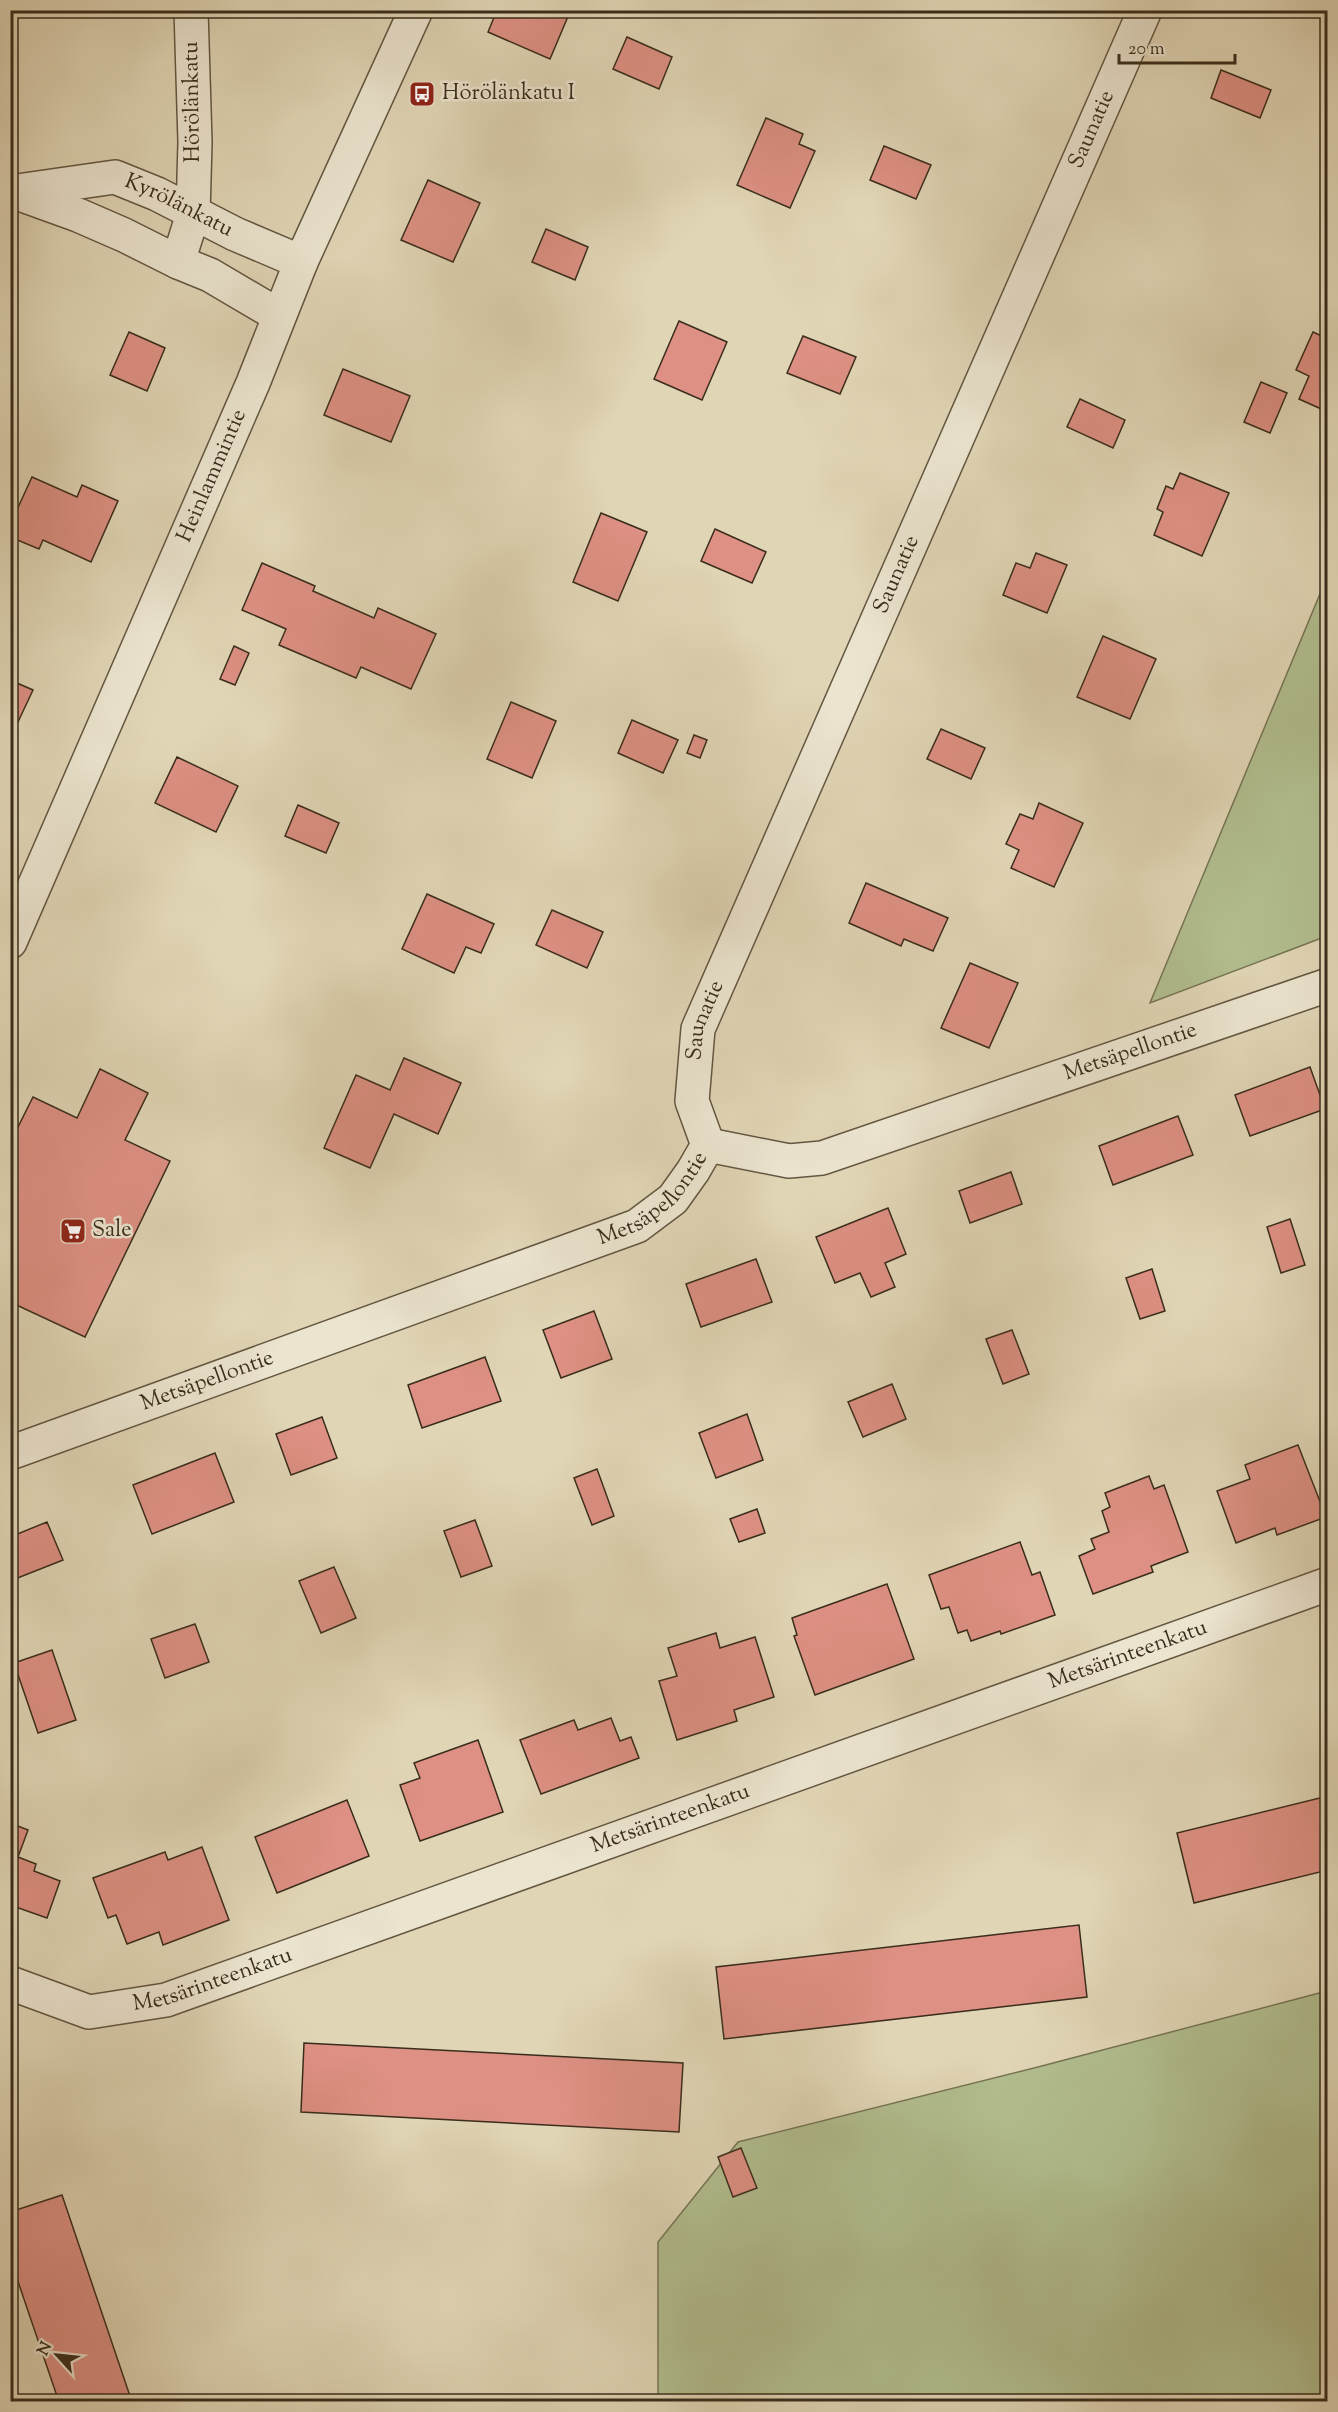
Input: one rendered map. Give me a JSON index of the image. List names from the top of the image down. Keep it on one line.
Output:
{"streets":{"street":["Hörölänkatu","Saunatie","Kyrölänkatu","Heinlammintie","Metsäpellontie","Metsärinteenkatu"]},"crossings":[["Hörölänkatu","Kyrölänkatu"],["Saunatie","Metsäpellontie"],["Kyrölänkatu","Heinlammintie"]],"places":{"bus stop":["Hörölänkatu I"],"supermarket":["Sale"]},"scale_bar":"20 m","north":"top left"}
